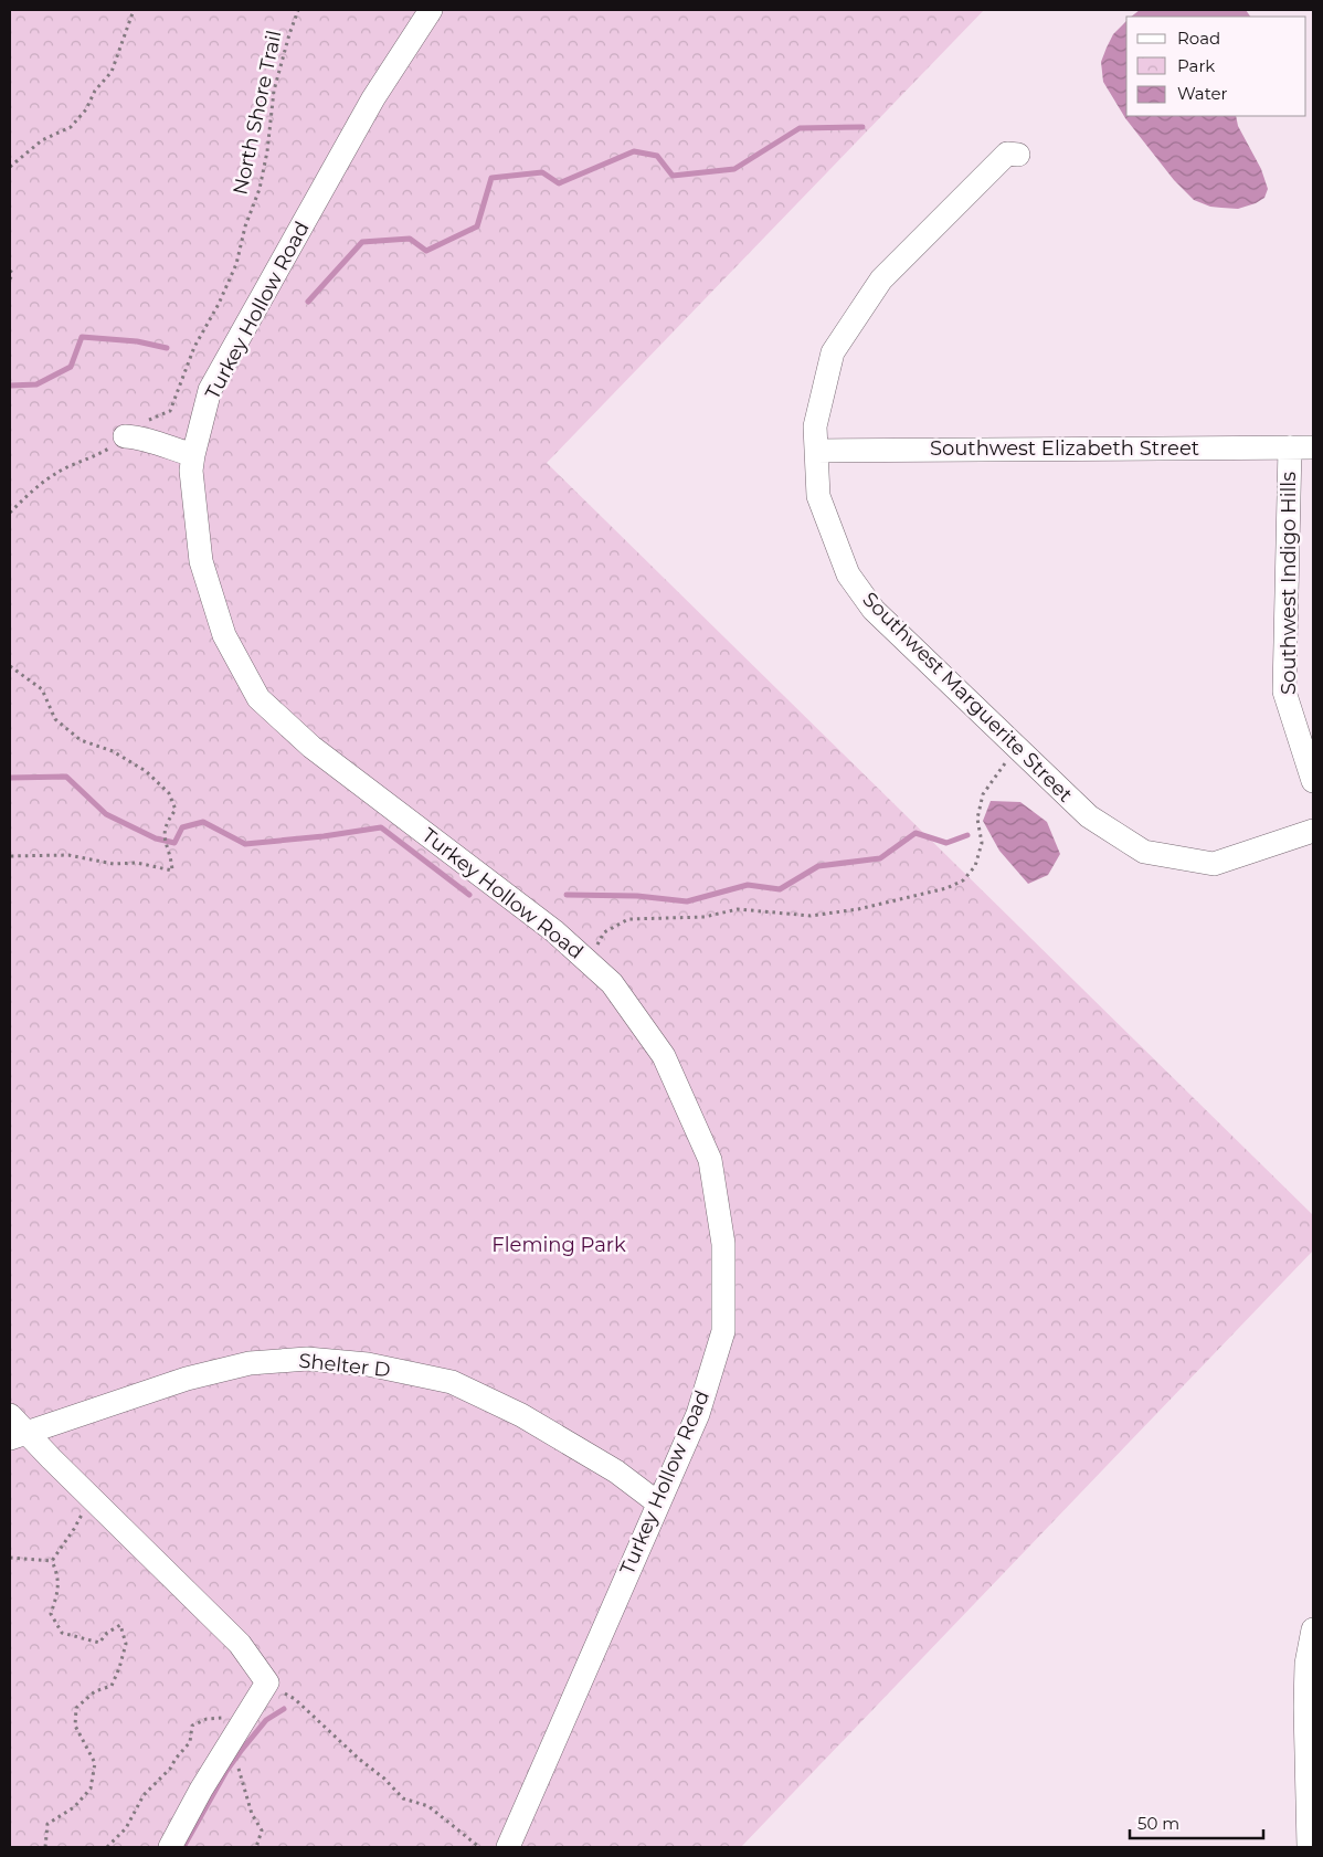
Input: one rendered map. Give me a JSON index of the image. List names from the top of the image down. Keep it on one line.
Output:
{"streets":{"street":["Turkey Hollow Road","Southwest Elizabeth Street","Southwest Indigo Hills","Southwest Marguerite Street","Shelter D"],"path":["North Shore Trail"]},"crossings":[["Turkey Hollow Road","Shelter D"],["Southwest Elizabeth Street","Southwest Indigo Hills"],["Southwest Elizabeth Street","Southwest Marguerite Street"]],"parks":["Fleming Park"],"legend":["Road","Park","Water"],"scale_bar":"50 m"}
